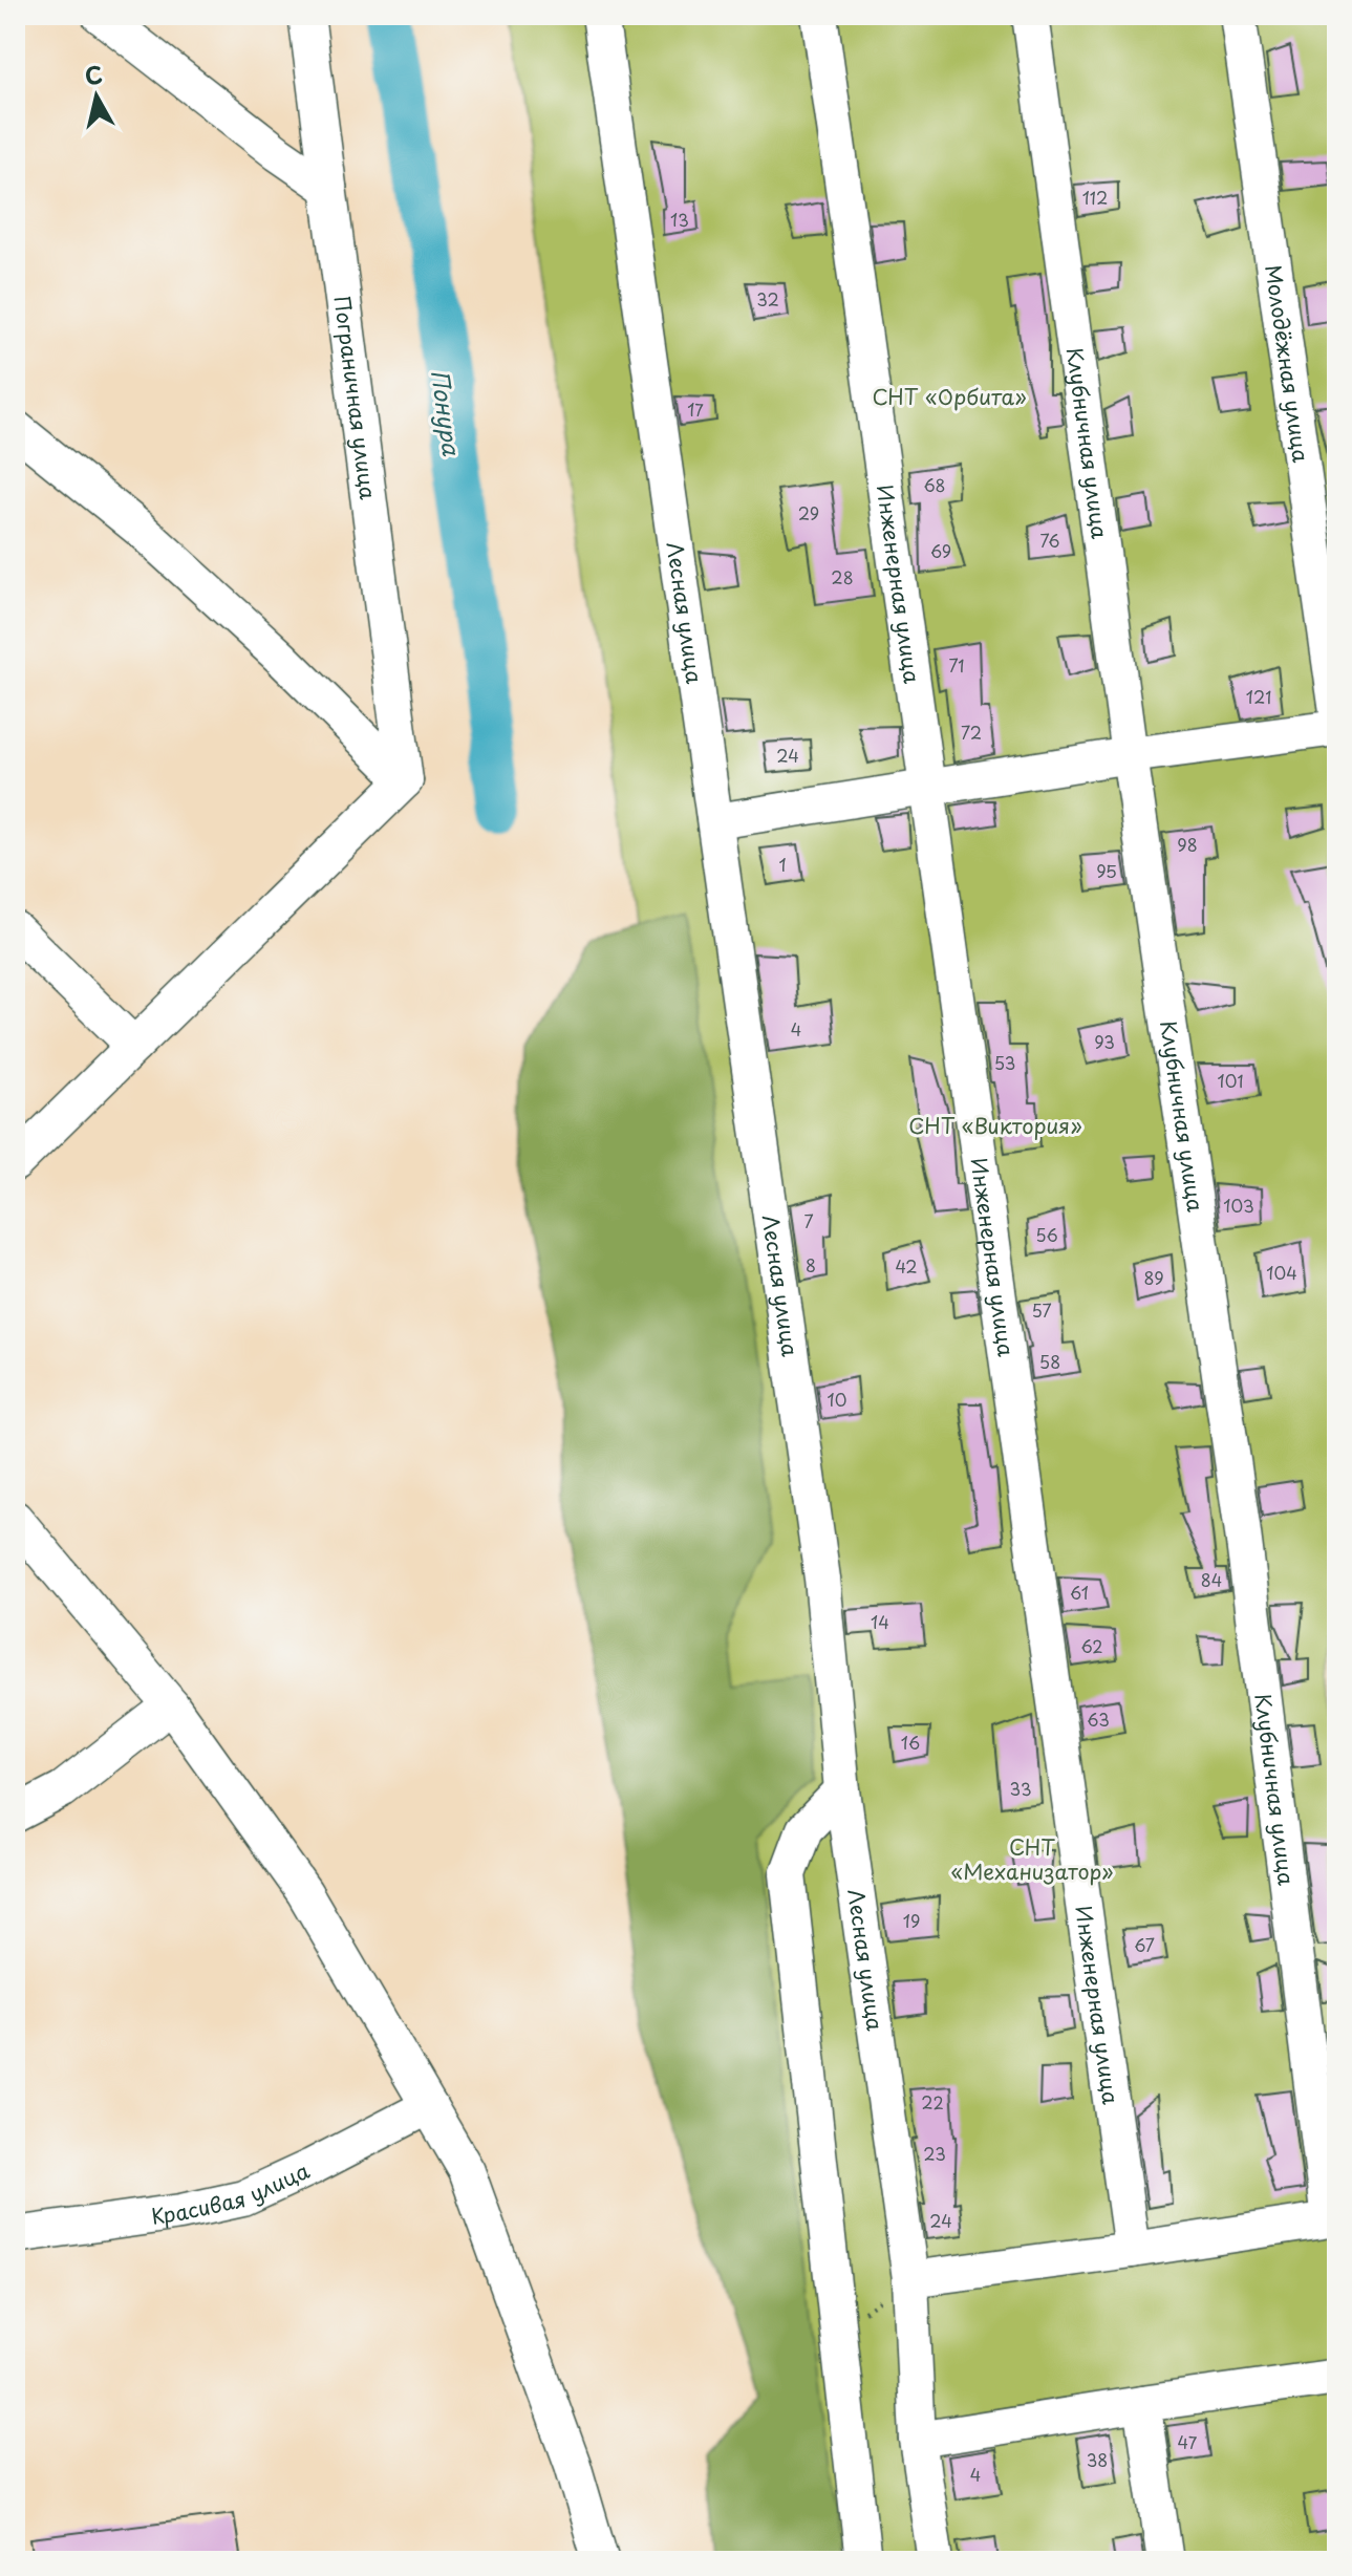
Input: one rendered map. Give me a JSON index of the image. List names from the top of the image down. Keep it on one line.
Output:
{"streets":{"street":["Молодёжная улица","Пограничная улица","Клубничная улица","Инженерная улица","Лесная улица","Красивая улица"]},"water":["Понура"],"parks":["СНТ «Орбита»","СНТ «Виктория»","СНТ «Механизатор»"],"house_numbers":["112","13","32","17","68","29","76","69","28","71","121","72","24","98","1","95","4","93","53","101","103","7","56","8","42","104","89","57","58","10","84","61","14","62","63","16","33","19","67","22","23","24","47","38","4"],"north":"top"}
